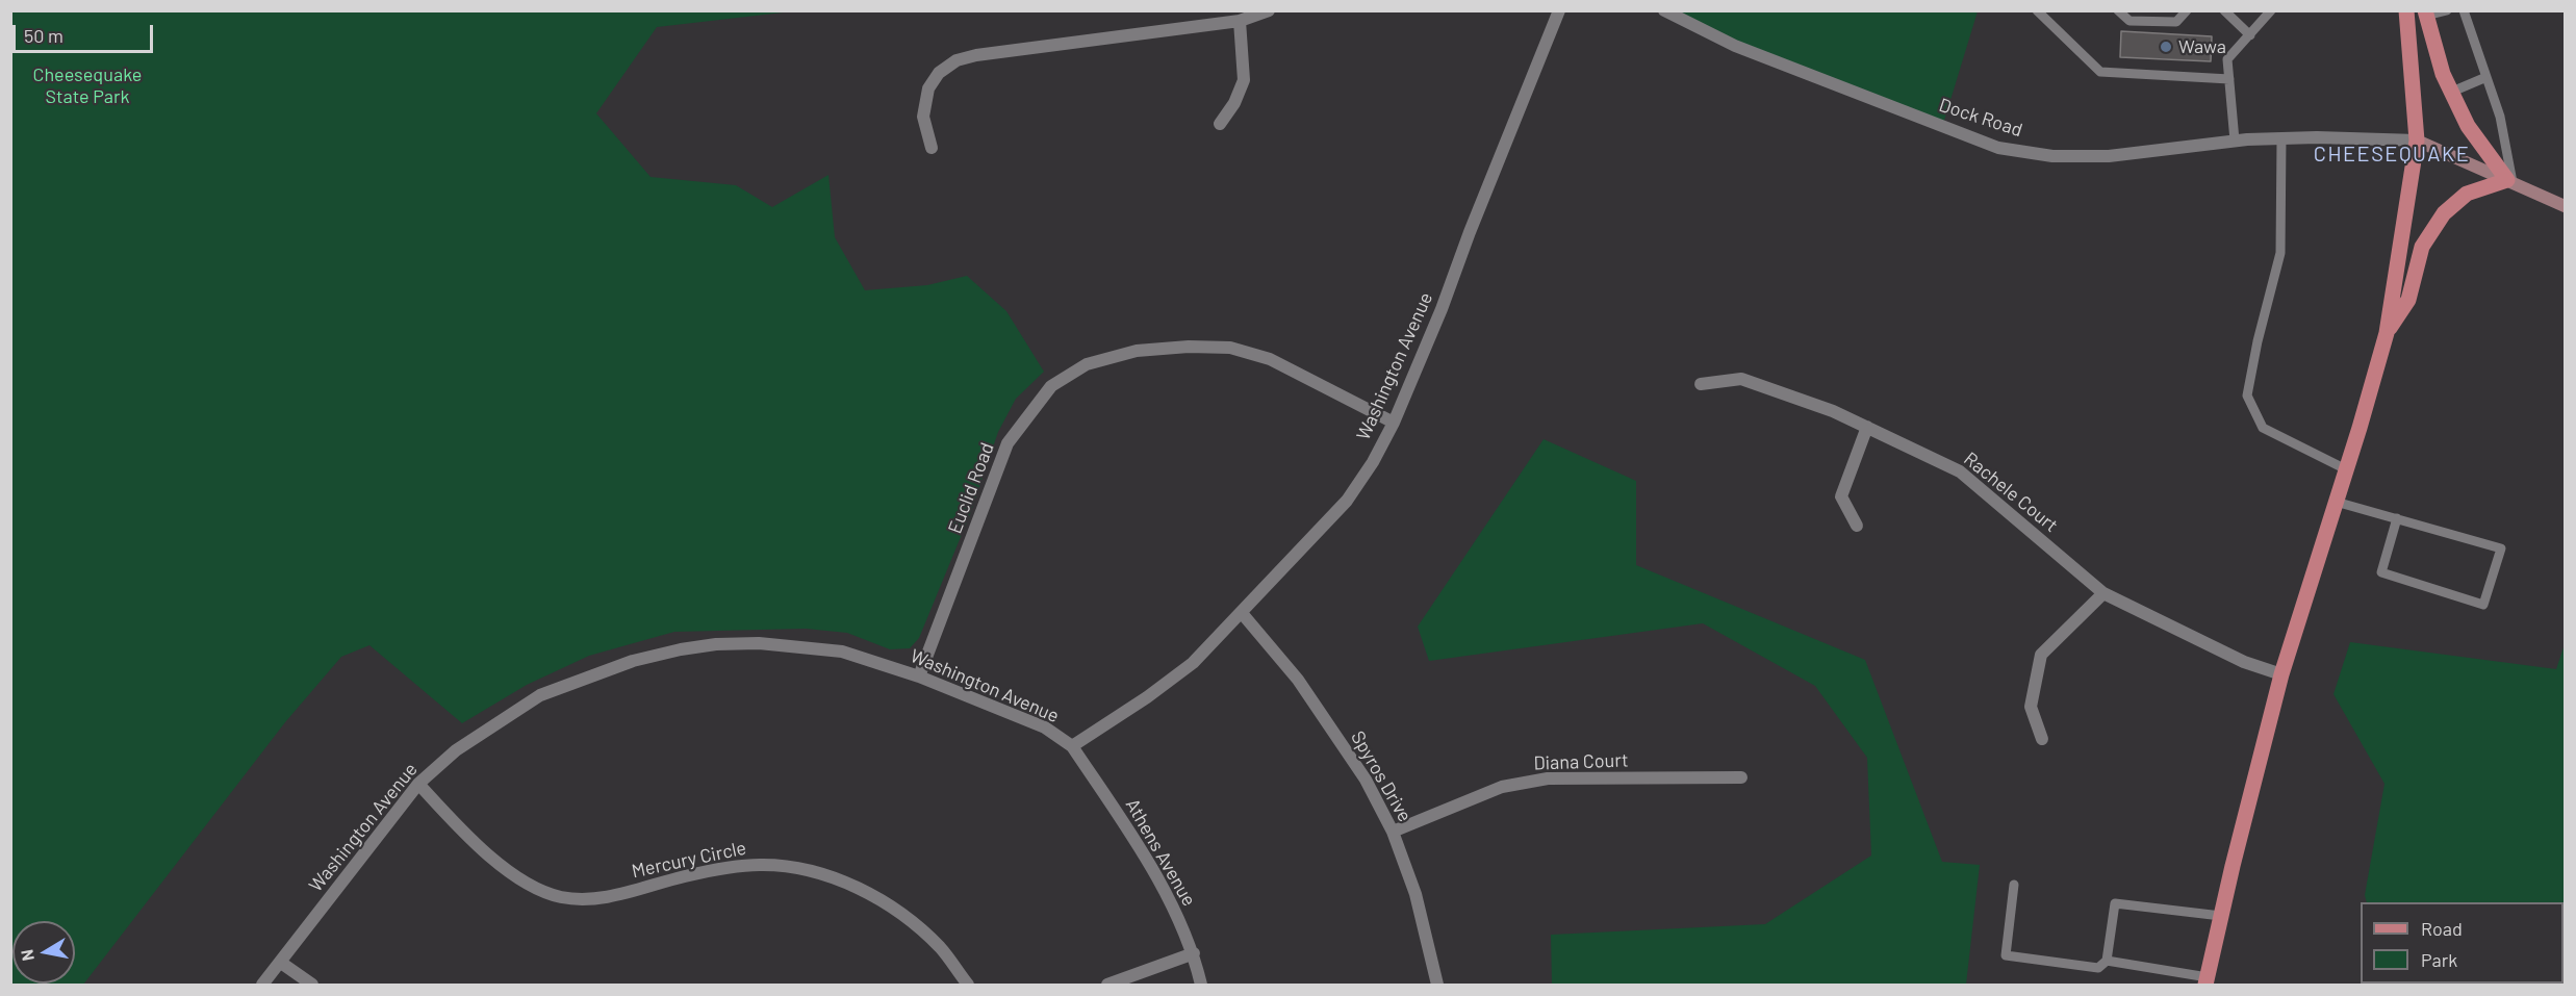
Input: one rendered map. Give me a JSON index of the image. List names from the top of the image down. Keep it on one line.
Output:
{"streets":{"street":["Dock Road","Washington Avenue","Euclid Road","Rachele Court","Diana Court","Spyros Drive","Athens Avenue","Mercury Circle"]},"crossings":[["Washington Avenue","Euclid Road"],["Washington Avenue","Spyros Drive"],["Washington Avenue","Athens Avenue"],["Washington Avenue","Mercury Circle"],["Diana Court","Spyros Drive"]],"districts":["CHEESEQUAKE"],"parks":["Cheesequake State Park"],"places":["Wawa"],"legend":["Road","Park"],"scale_bar":"50 m","north":"left"}
